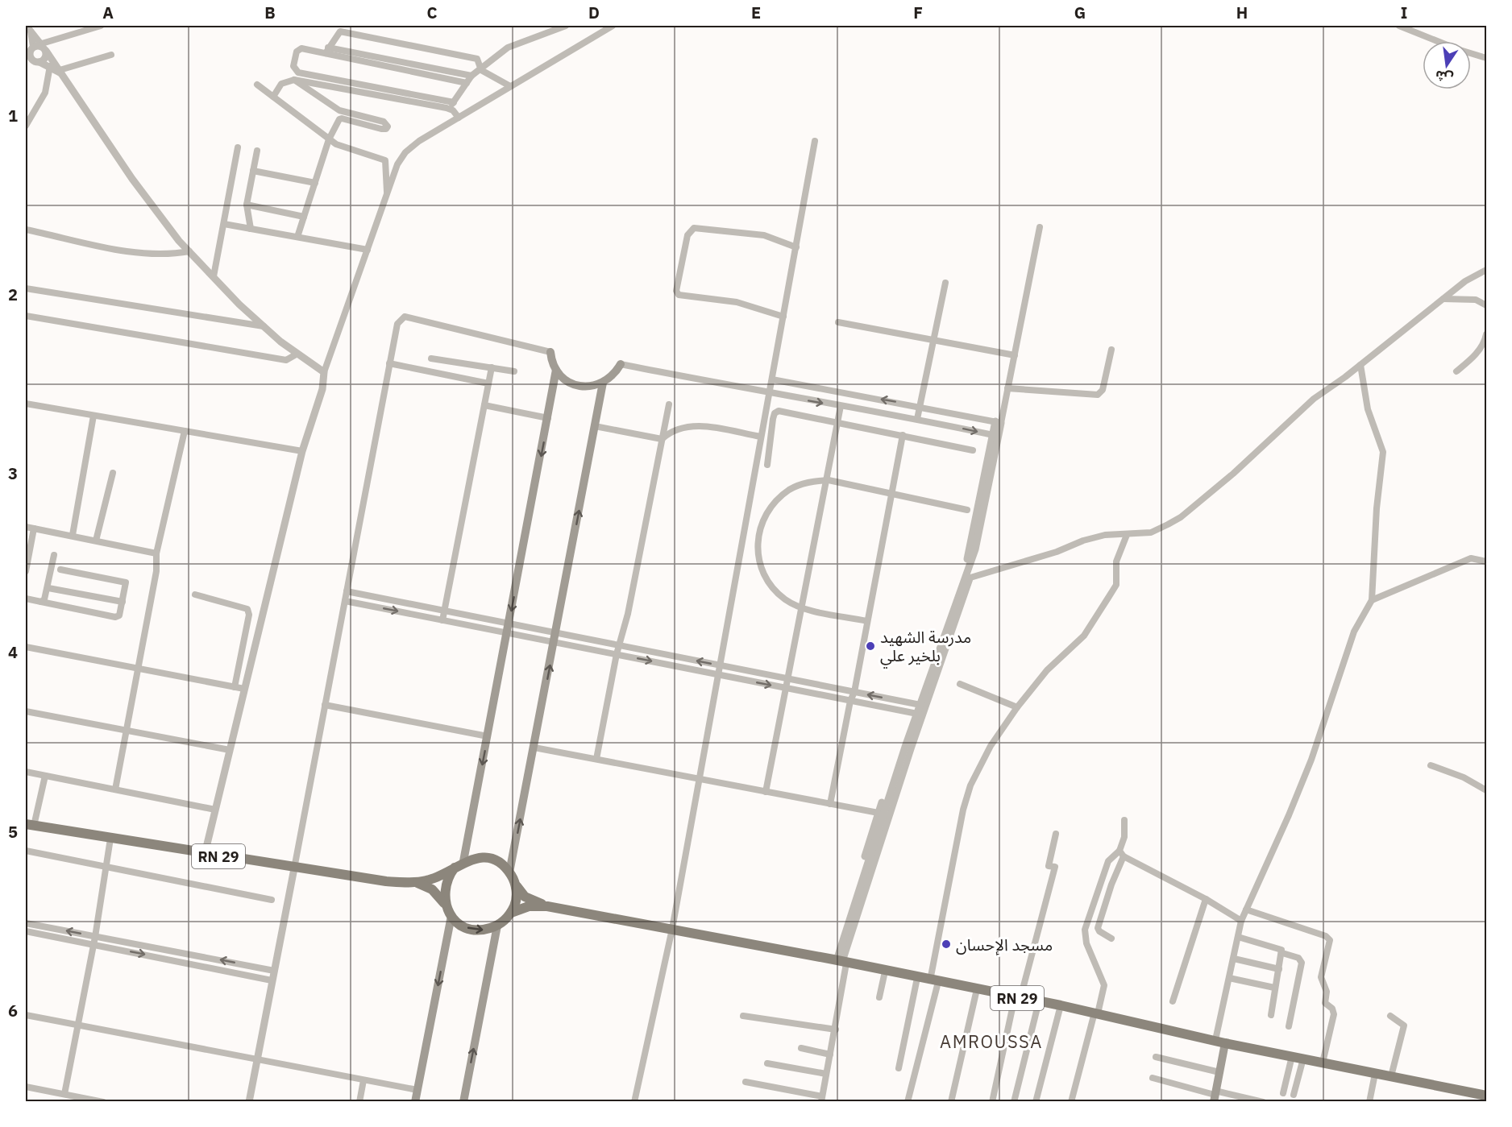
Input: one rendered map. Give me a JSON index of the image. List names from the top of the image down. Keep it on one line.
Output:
{"streets":{"main road":["RN 29"]},"districts":["AMROUSSA"],"places":["مدرسة الشهيد بلخير علي","مسجد الإحسان"],"north":"bottom","grid":{"columns":["A","B","C","D","E","F","G","H","I"],"rows":["1","2","3","4","5","6"]}}
